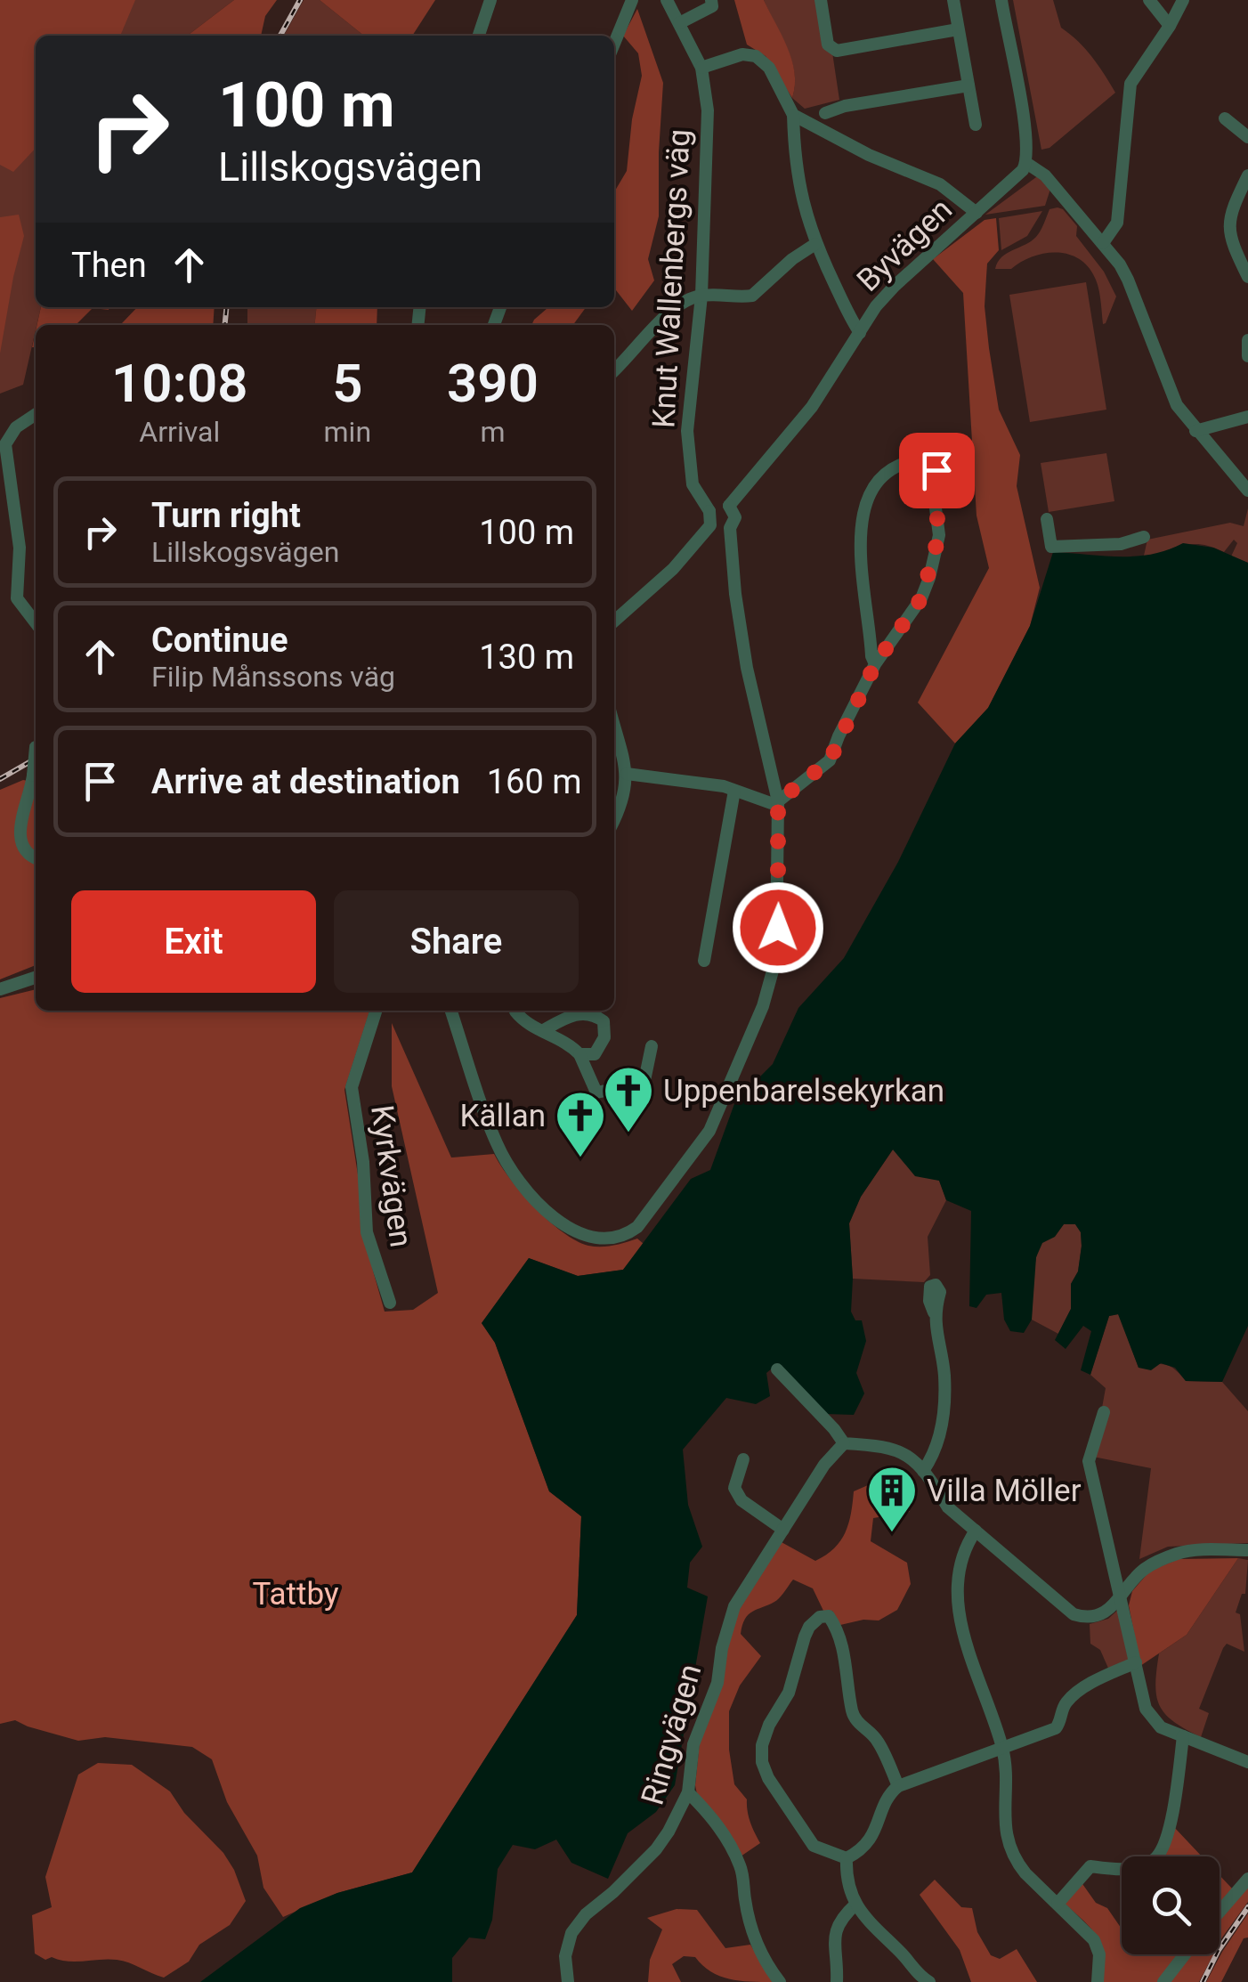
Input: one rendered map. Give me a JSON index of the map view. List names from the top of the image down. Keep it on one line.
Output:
{"streets":{"street":["Byvägen","Knut Wallenbergs väg","Kyrkvägen","Ringvägen"]},"crossings":[["Byvägen","Knut Wallenbergs väg"]],"parks":["Tattby"],"places":{"church":["Uppenbarelsekyrkan","Källan"],"building":["Villa Möller"]},"page":{"turn":["100 m","Lillskogsvägen"],"then":"Then","eta":["10:08","Arrival","5","min","390","m"],"list":[{"name":"Turn right","note":"Lillskogsvägen","value":"100 m"},{"name":"Continue","note":"Filip Månssons väg","value":"130 m"},{"name":"Arrive at destination","value":"160 m"}],"buttons":["Exit","Share"]}}
